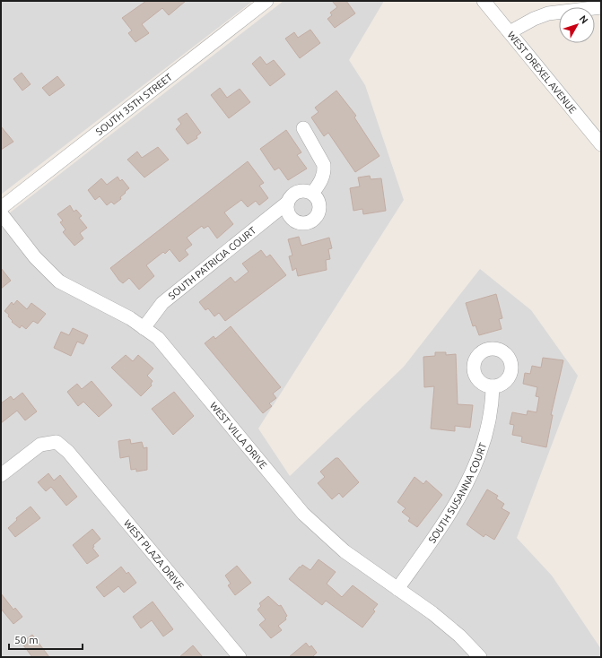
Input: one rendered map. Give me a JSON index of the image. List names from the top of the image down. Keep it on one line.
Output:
{"streets":{"street":["WEST DREXEL AVENUE","SOUTH 35TH STREET","SOUTH PATRICIA COURT","WEST VILLA DRIVE","SOUTH SUSANNA COURT","WEST PLAZA DRIVE"]},"crossings":[["SOUTH PATRICIA COURT","WEST VILLA DRIVE"],["WEST VILLA DRIVE","SOUTH SUSANNA COURT"]],"scale_bar":"50 m","north":"top right"}
